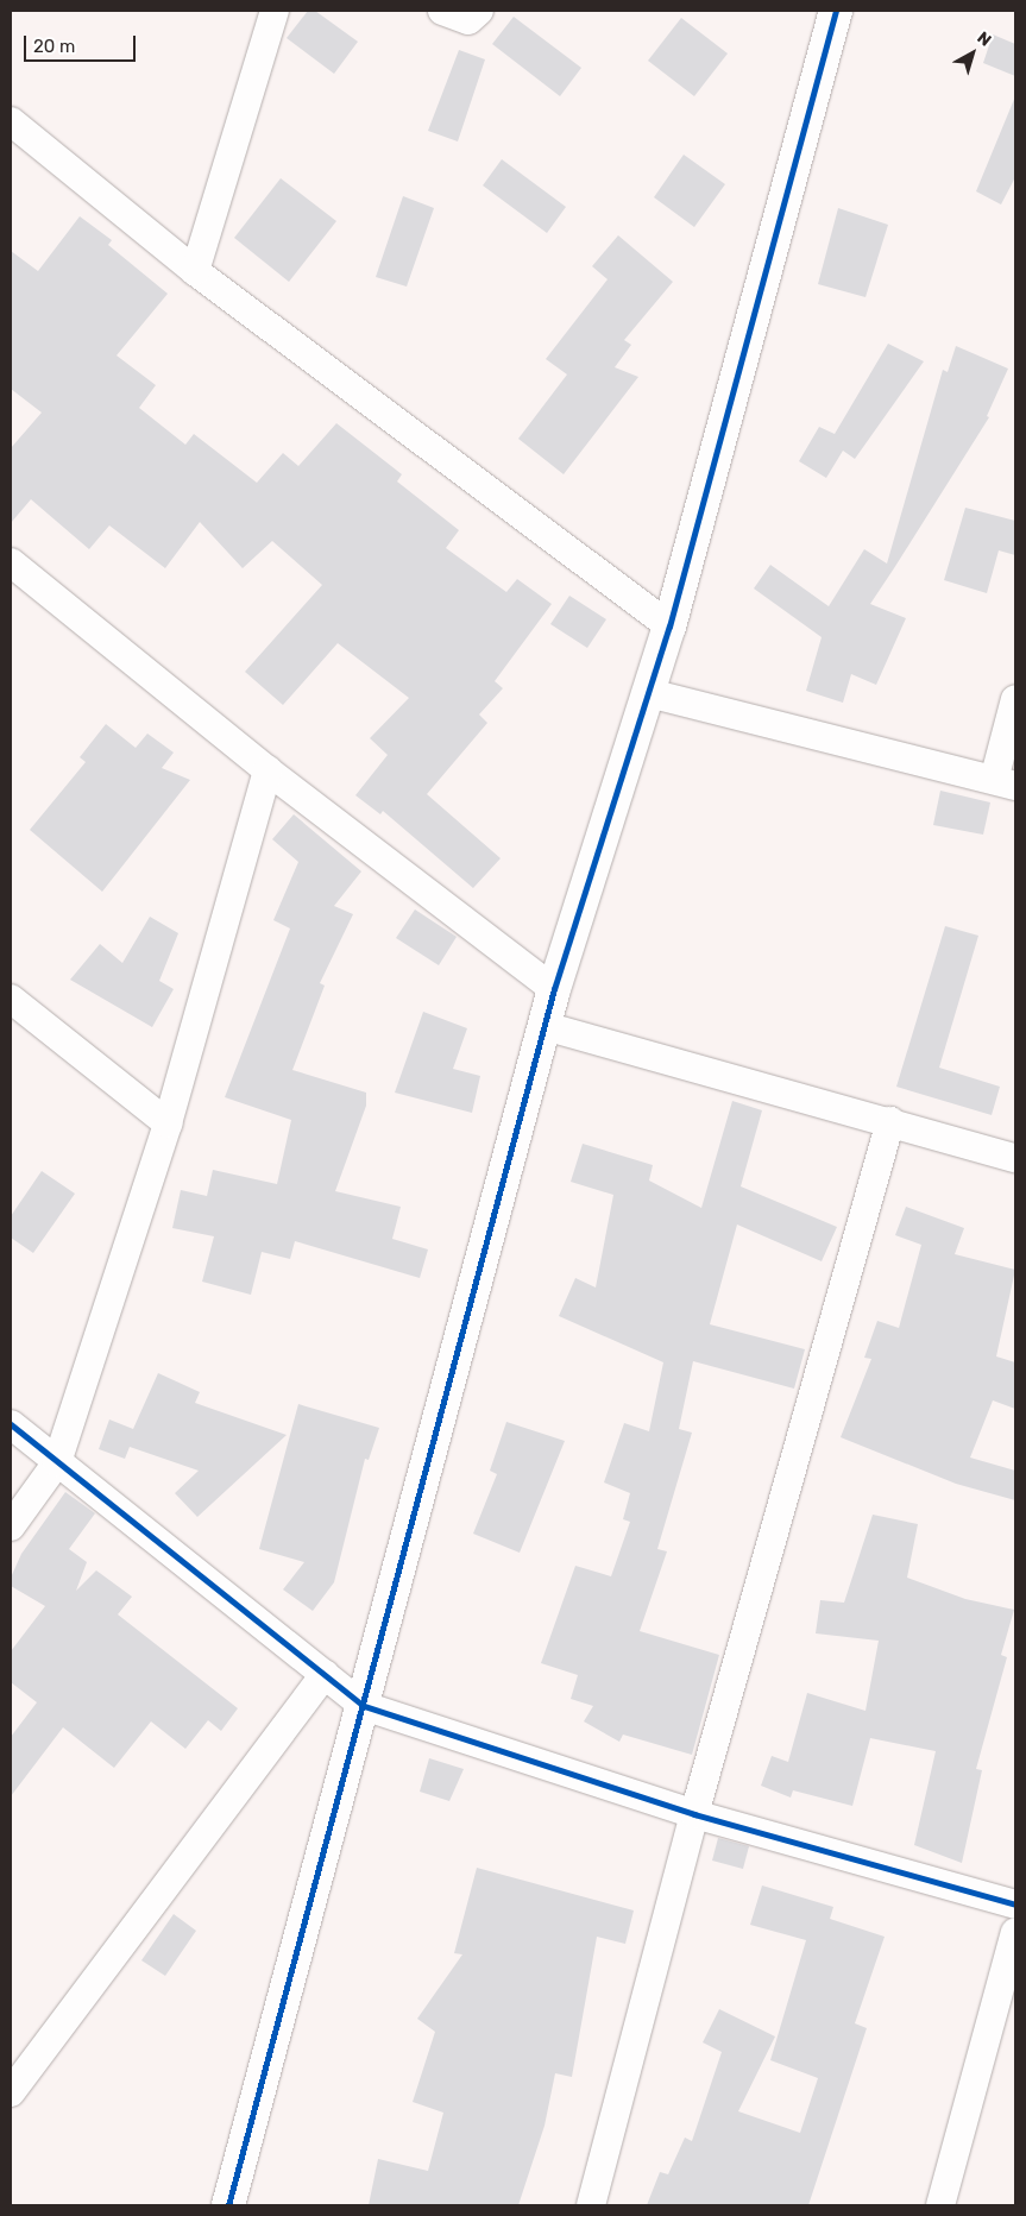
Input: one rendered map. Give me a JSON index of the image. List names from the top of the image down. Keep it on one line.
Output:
{"scale_bar":"20 m","north":"top right"}
